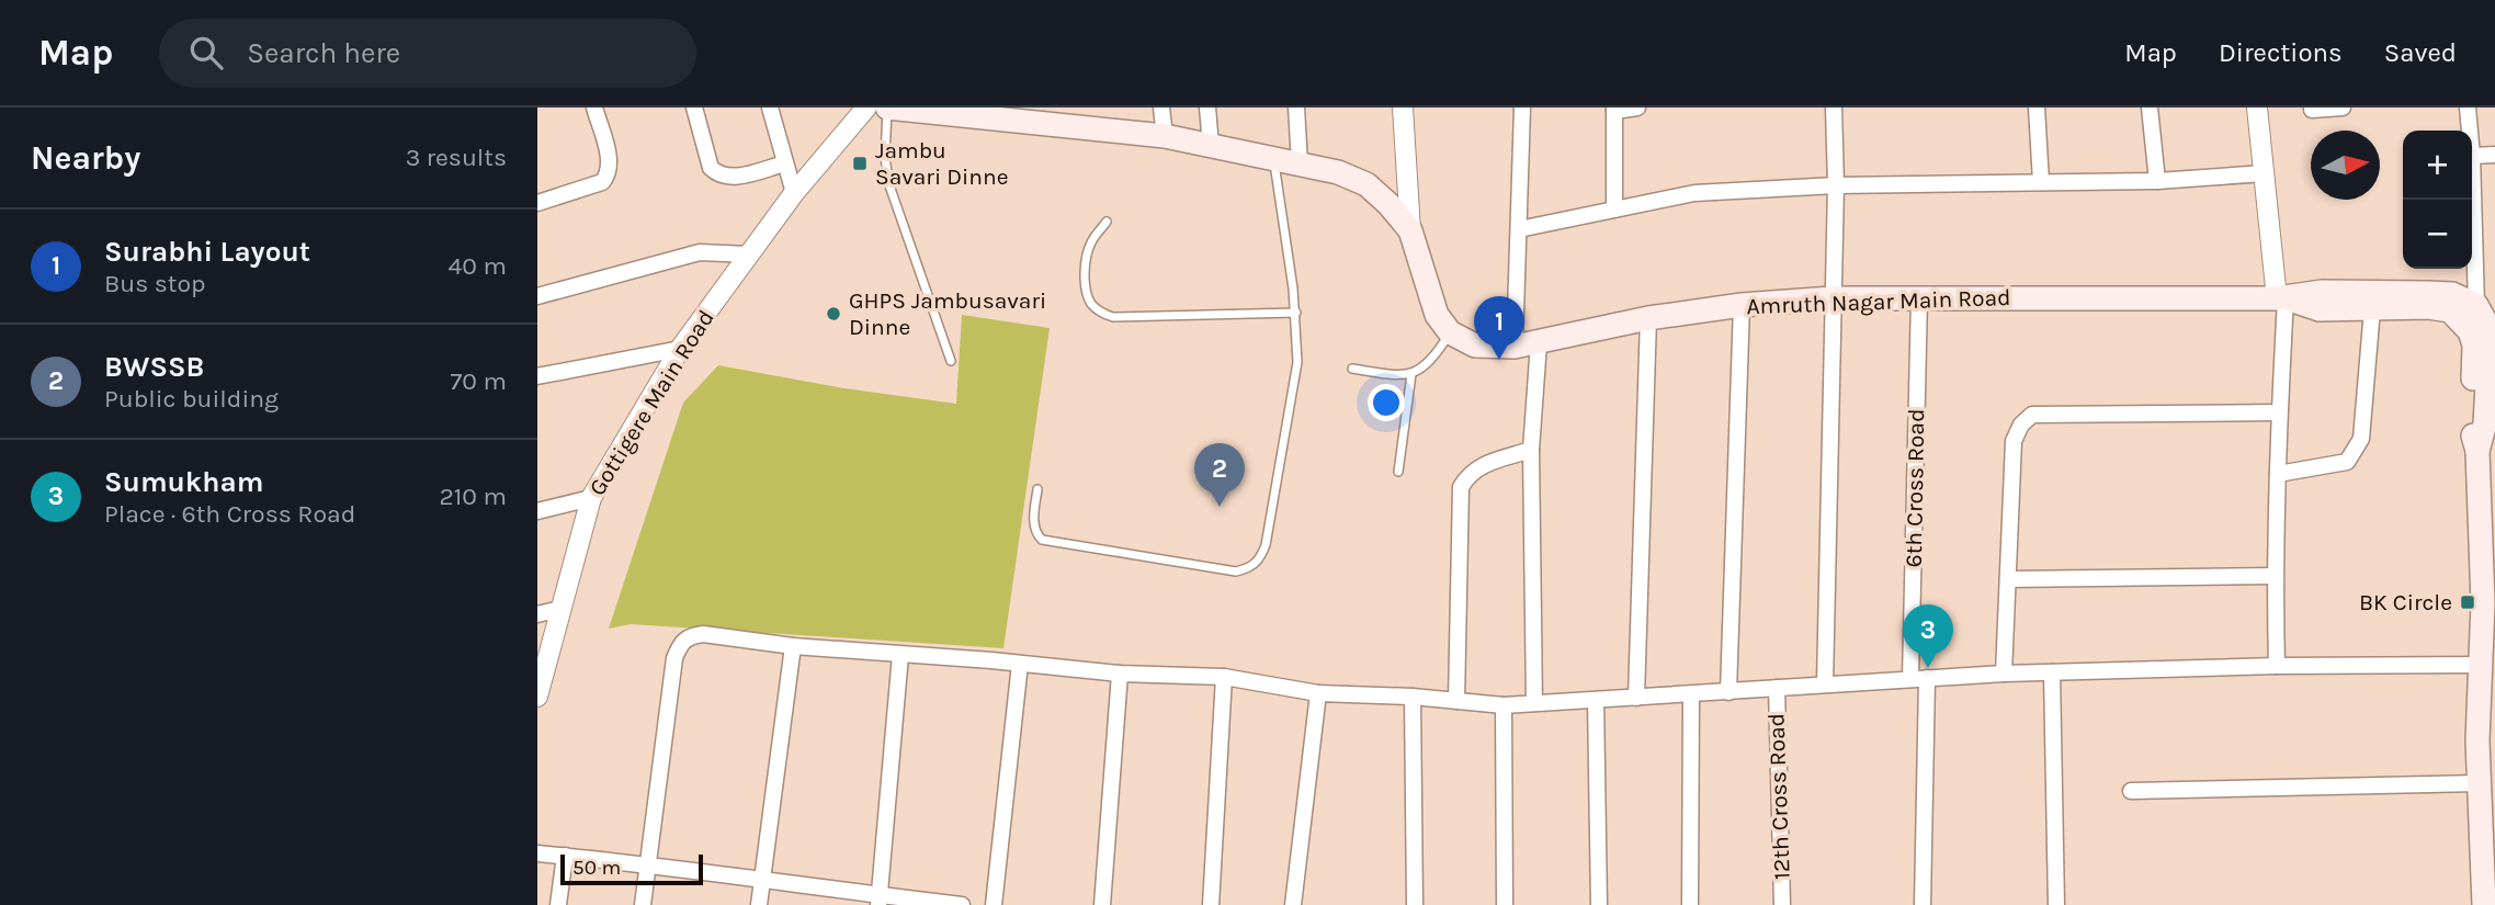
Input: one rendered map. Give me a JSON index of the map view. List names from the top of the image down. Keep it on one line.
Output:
{"streets":{"main road":["Amruth Nagar Main Road"],"street":["Gottigere Main Road","6th Cross Road","12th Cross Road"]},"crossings":[["Amruth Nagar Main Road","6th Cross Road"]],"places":{"transit":["Jambu Savari Dinne","BK Circle"],"other":["GHPS Jambusavari Dinne"]},"scale_bar":"50 m","north":"right","page":{"header":"Map","search":"Search here","nav":["Map","Directions","Saved"],"heading":["Nearby","3 results"],"map_buttons":["+","−"],"list":[{"mark":"1","name":"Surabhi Layout","note":"Bus stop","value":"40 m"},{"mark":"2","name":"BWSSB","note":"Public building","value":"70 m"},{"mark":"3","name":"Sumukham","note":"Place · 6th Cross Road","value":"210 m"}],"pins":["1","2","3"],"scale":"50 m"}}
